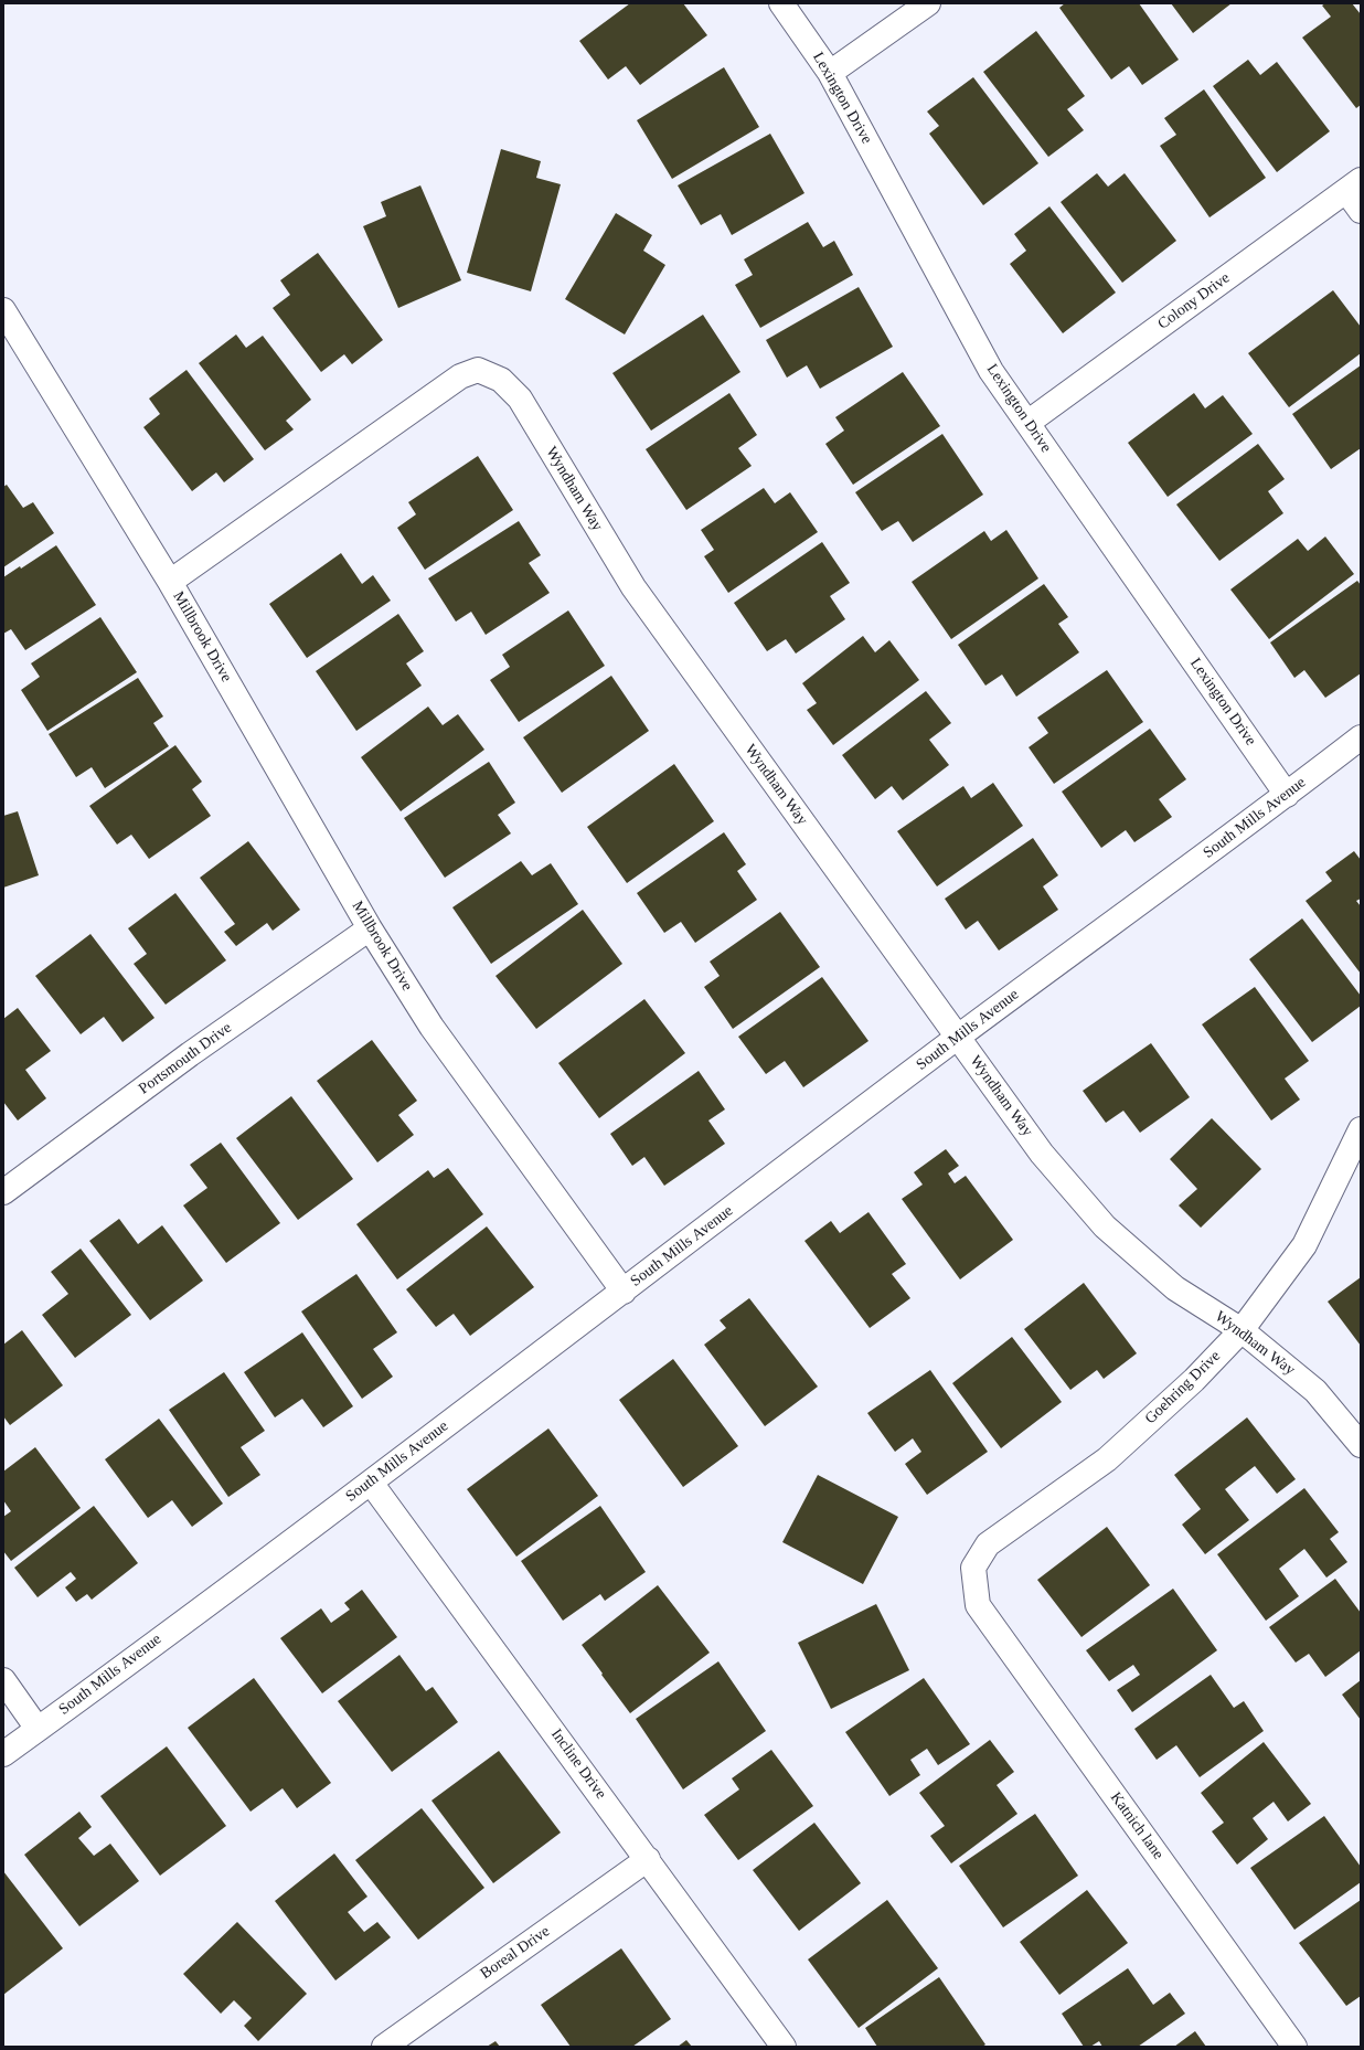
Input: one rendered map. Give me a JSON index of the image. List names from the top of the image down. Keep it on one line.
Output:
{"streets":{"street":["Lexington Drive","Colony Drive","Wyndham Way","Millbrook Drive","South Mills Avenue","Portsmouth Drive","Goehring Drive","Incline Drive","Katnich lane","Boreal Drive"]},"crossings":[["Lexington Drive","Colony Drive"],["Lexington Drive","South Mills Avenue"],["Wyndham Way","Millbrook Drive"],["Wyndham Way","South Mills Avenue"],["Wyndham Way","Goehring Drive"],["Millbrook Drive","South Mills Avenue"],["Millbrook Drive","Portsmouth Drive"],["South Mills Avenue","Incline Drive"],["Goehring Drive","Katnich lane"],["Incline Drive","Boreal Drive"]]}
